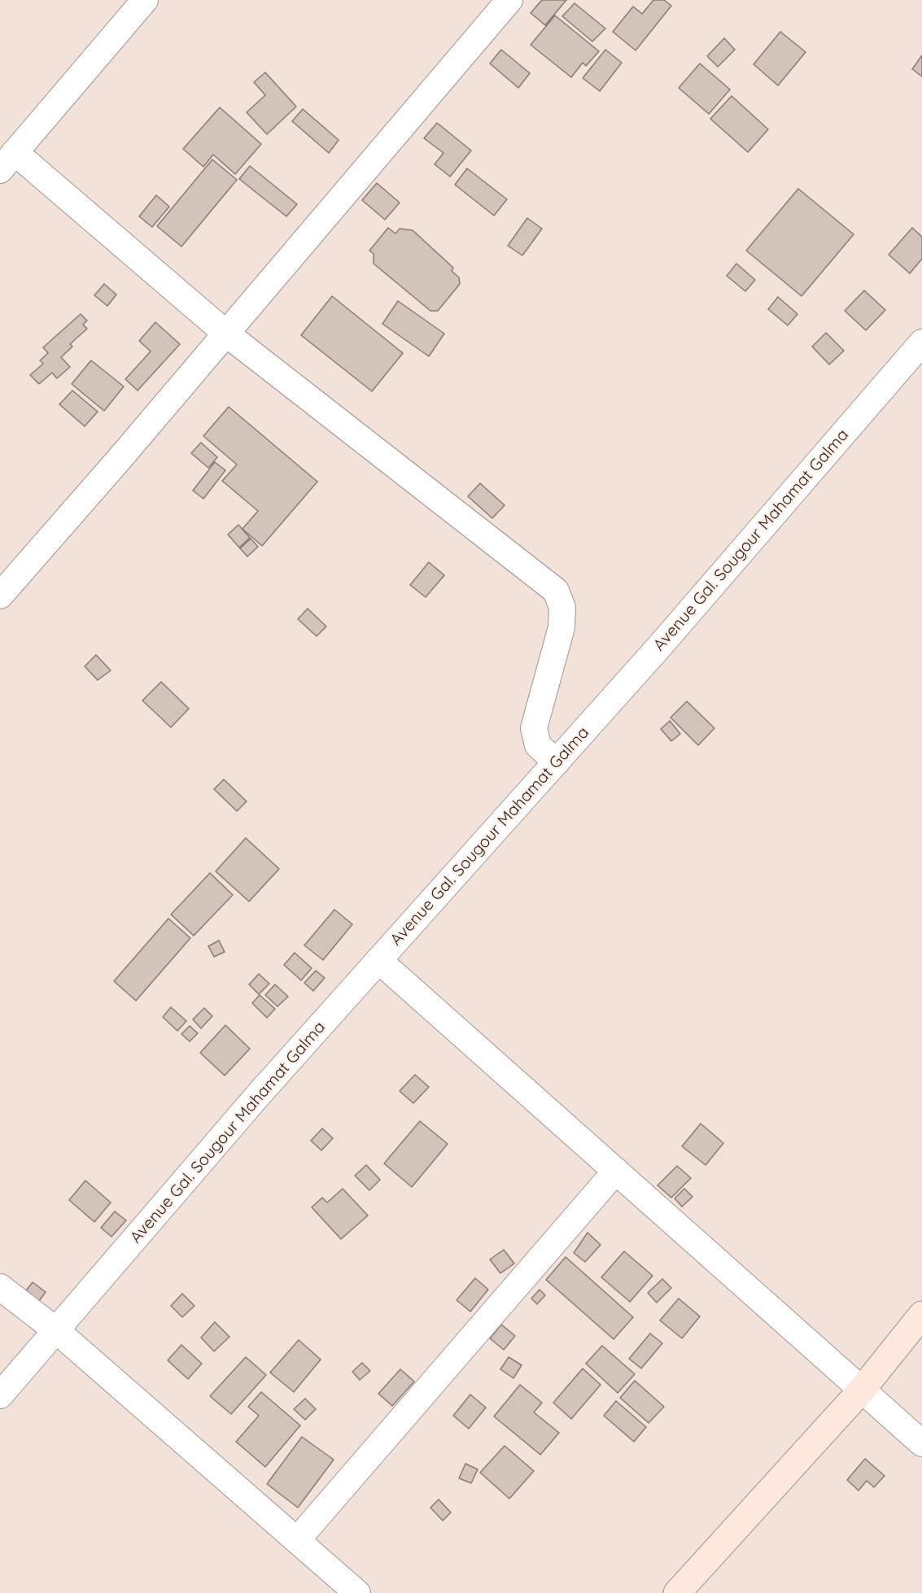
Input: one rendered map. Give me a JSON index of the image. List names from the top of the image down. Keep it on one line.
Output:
{"streets":{"street":["Avenue Gal. Sougour Mahamat Galma"]}}
